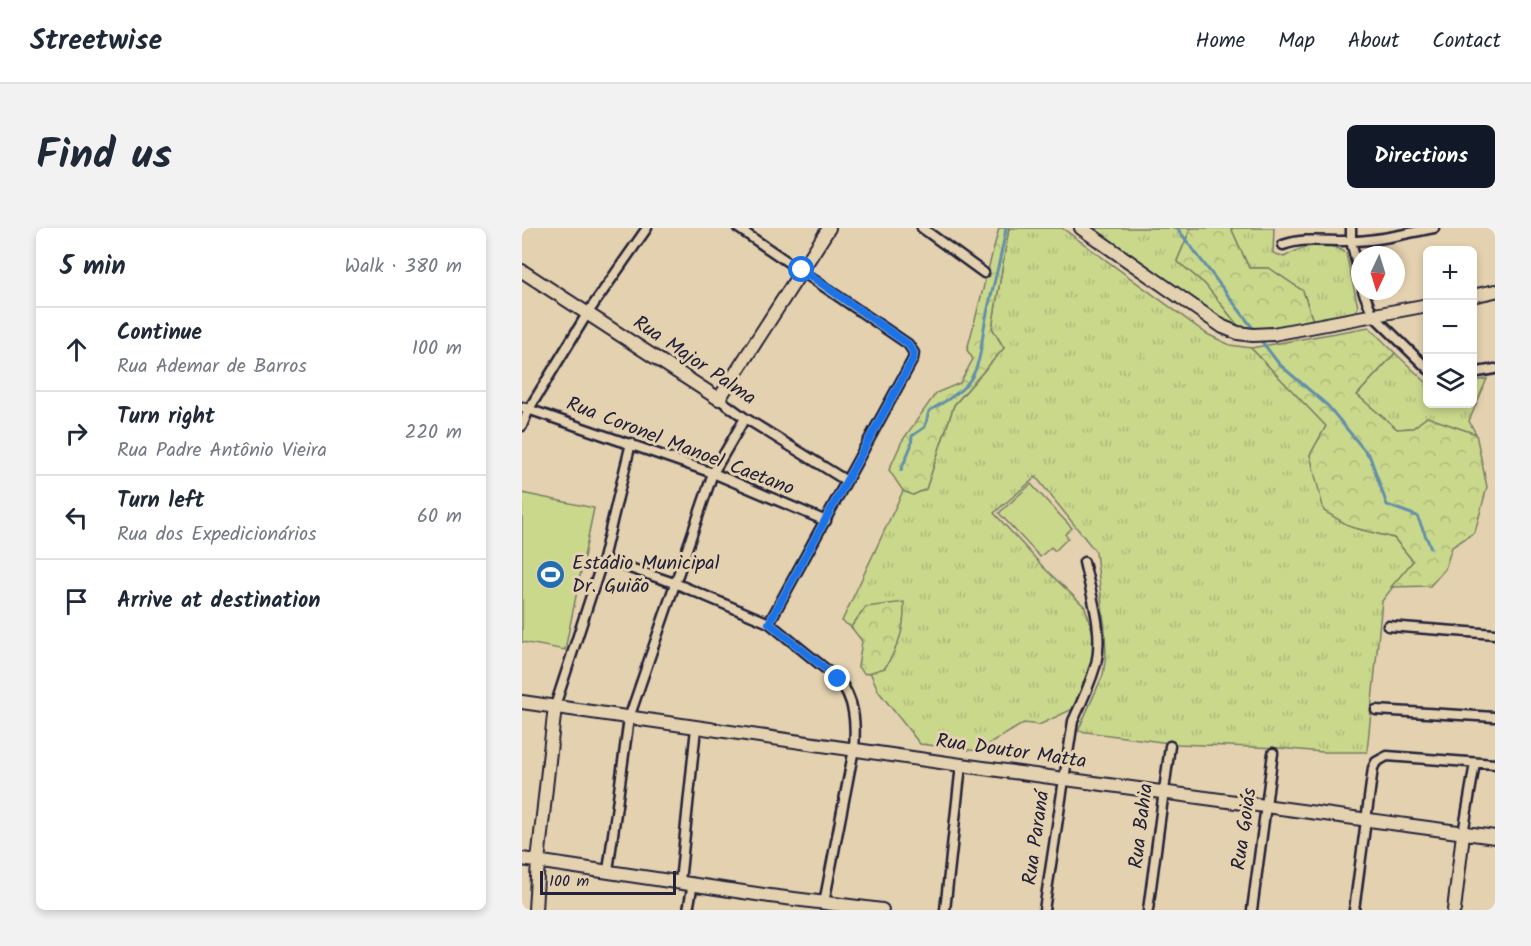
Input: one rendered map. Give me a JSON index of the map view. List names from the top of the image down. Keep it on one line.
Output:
{"streets":{"street":["Rua Major Palma","Rua Coronel Manoel Caetano","Rua Doutor Matta","Rua Bahia","Rua Goiás","Rua Paraná"]},"crossings":[["Rua Doutor Matta","Rua Bahia"],["Rua Doutor Matta","Rua Goiás"],["Rua Doutor Matta","Rua Paraná"]],"places":{"sports":["Estádio Municipal Dr. Guião"]},"scale_bar":"100 m","north":"bottom","page":{"header":"Streetwise","nav":["Home","Map","About","Contact"],"title":"Find us","buttons":"Directions","heading":["5 min","Walk · 380 m"],"map_buttons":["+","−"],"list":[["Continue","Rua Ademar de Barros","100 m"],["Turn right","Rua Padre Antônio Vieira","220 m"],["Turn left","Rua dos Expedicionários","60 m"],"Arrive at destination"],"scale":"100 m"}}
